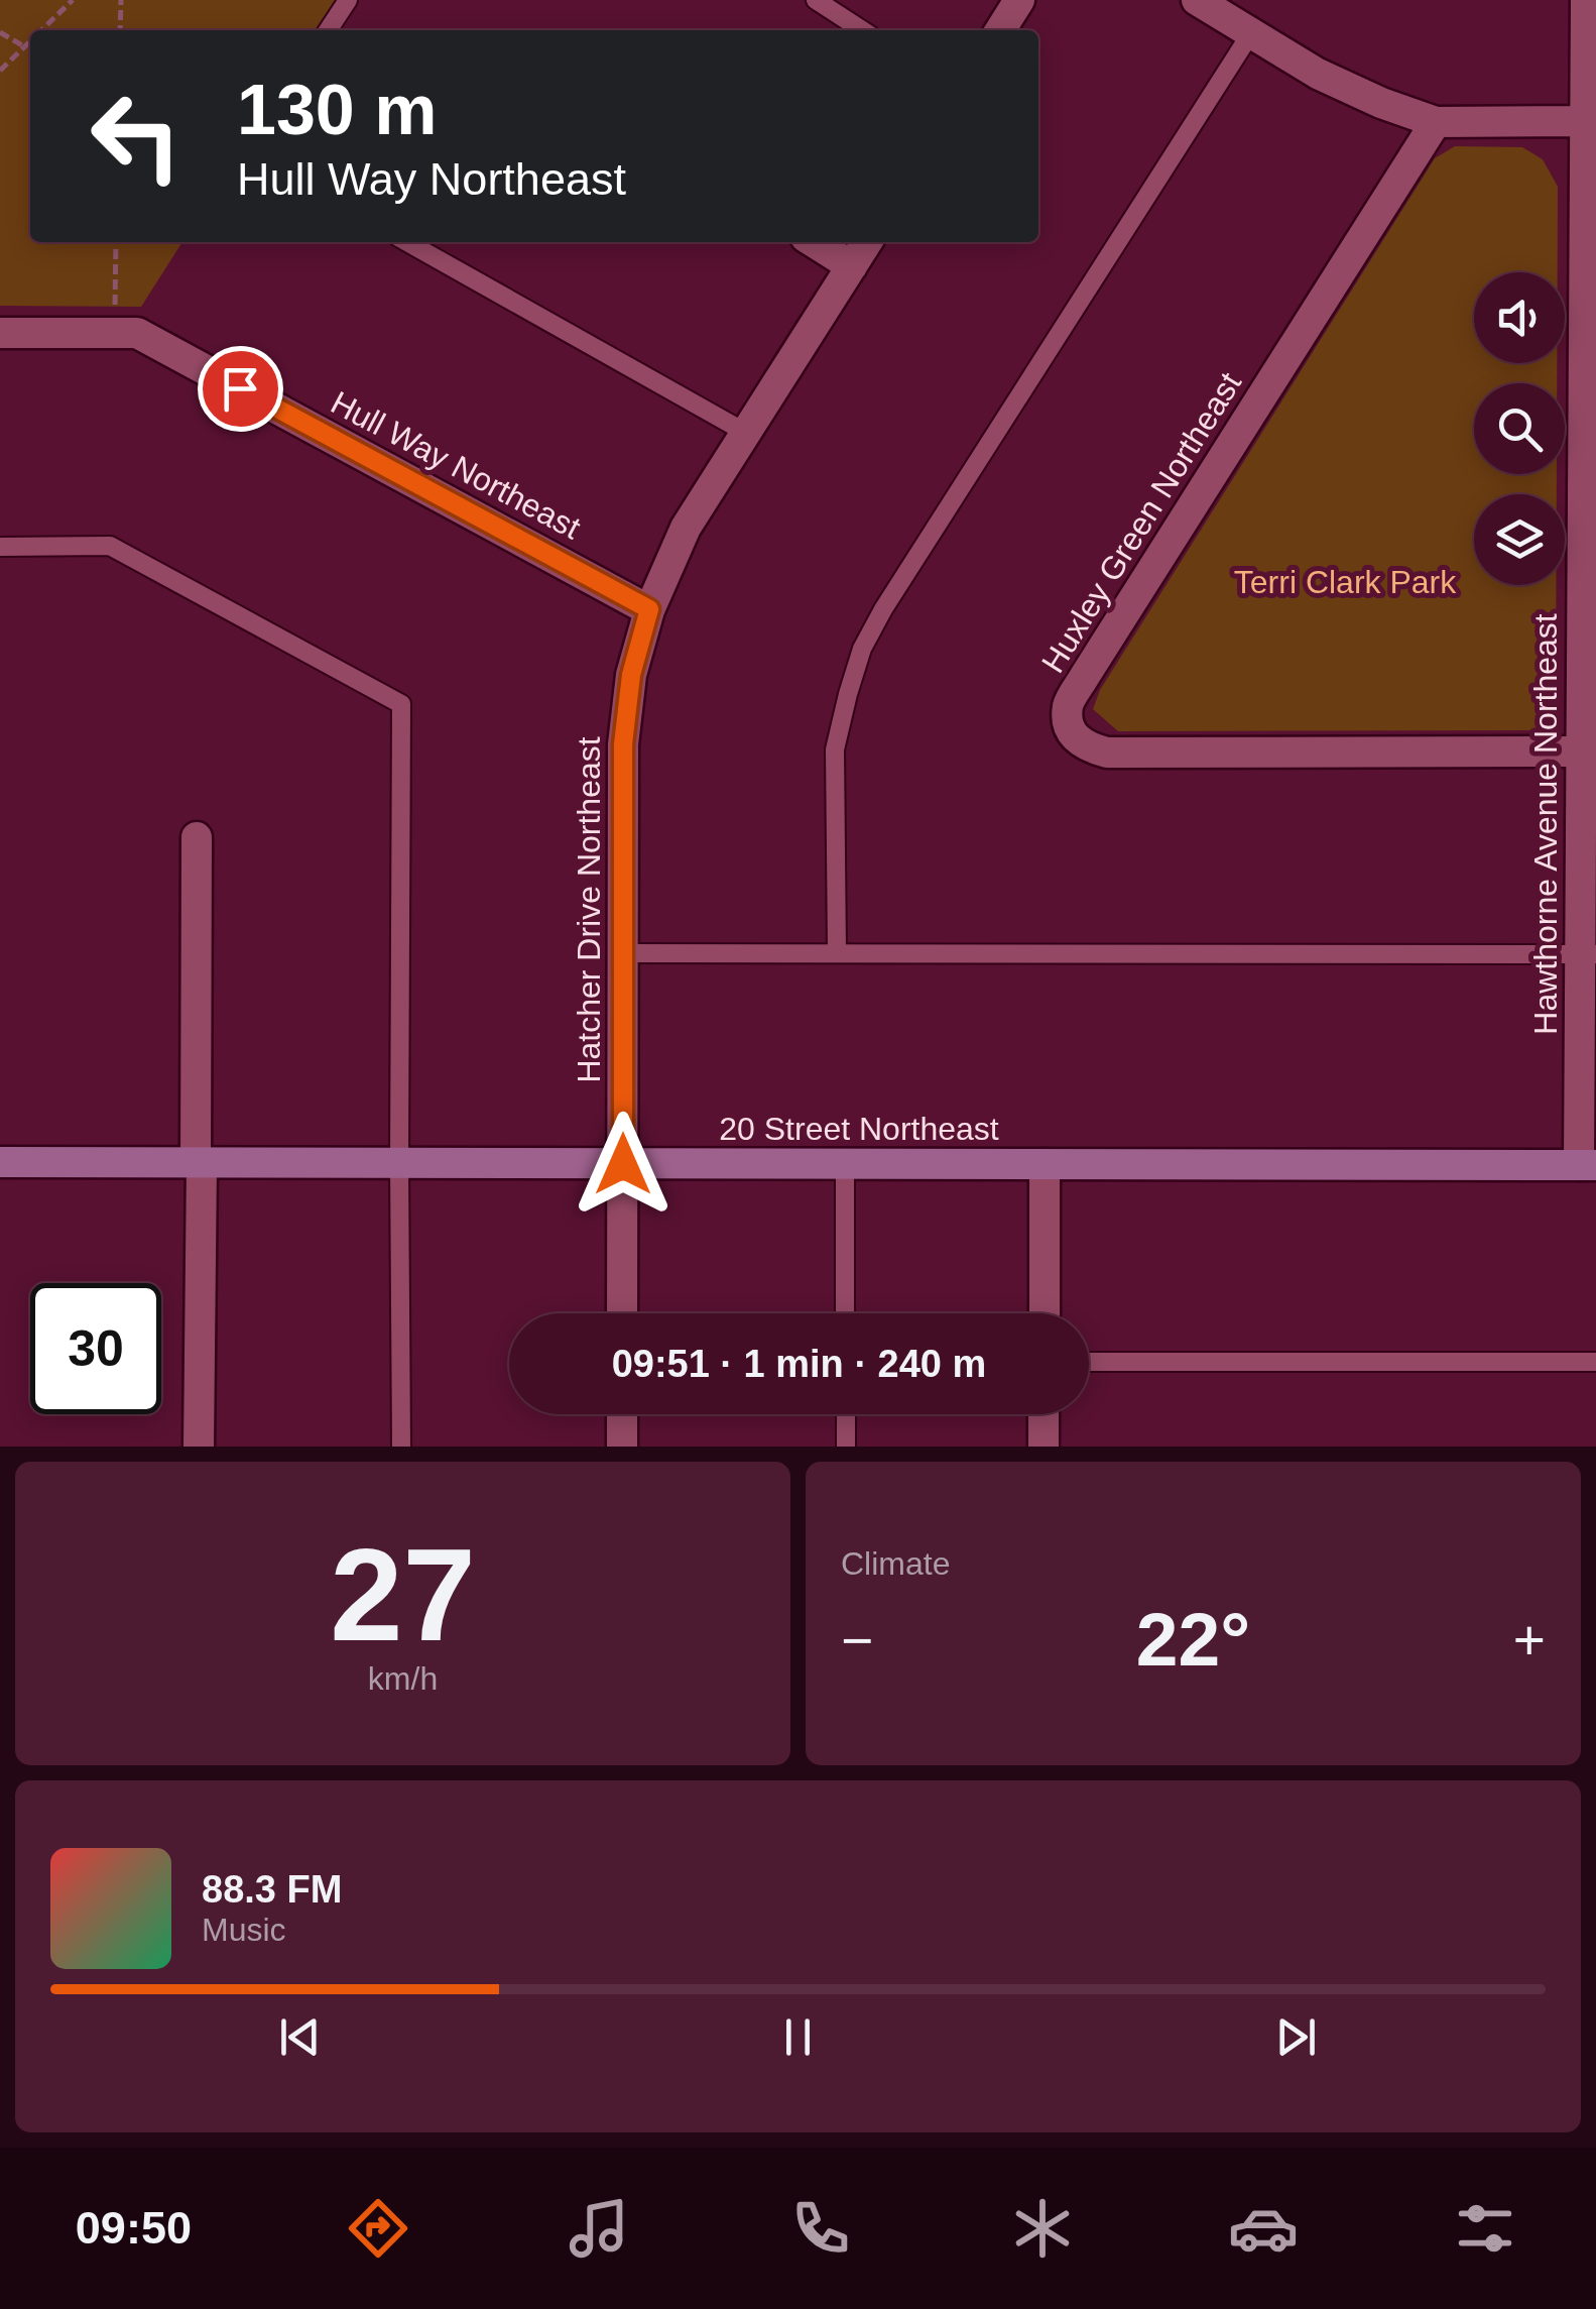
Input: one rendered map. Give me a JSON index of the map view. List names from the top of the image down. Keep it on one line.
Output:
{"streets":{"street":["Hull Way Northeast","Huxley Green Northeast","Hawthorne Avenue Northeast","Hatcher Drive Northeast","20 Street Northeast"]},"crossings":[["Hull Way Northeast","Hatcher Drive Northeast"],["Huxley Green Northeast","Hawthorne Avenue Northeast"],["Hawthorne Avenue Northeast","20 Street Northeast"],["Hatcher Drive Northeast","20 Street Northeast"]],"parks":["Terri Clark Park"],"page":{"turn":["130 m","Hull Way Northeast"],"limit":"30","trip":"09:51 · 1 min · 240 m","tile":[["27","km/h"],"Climate"],"heat":["−","22°","+"],"song":["88.3 FM","Music"],"tabs":"09:50"}}
